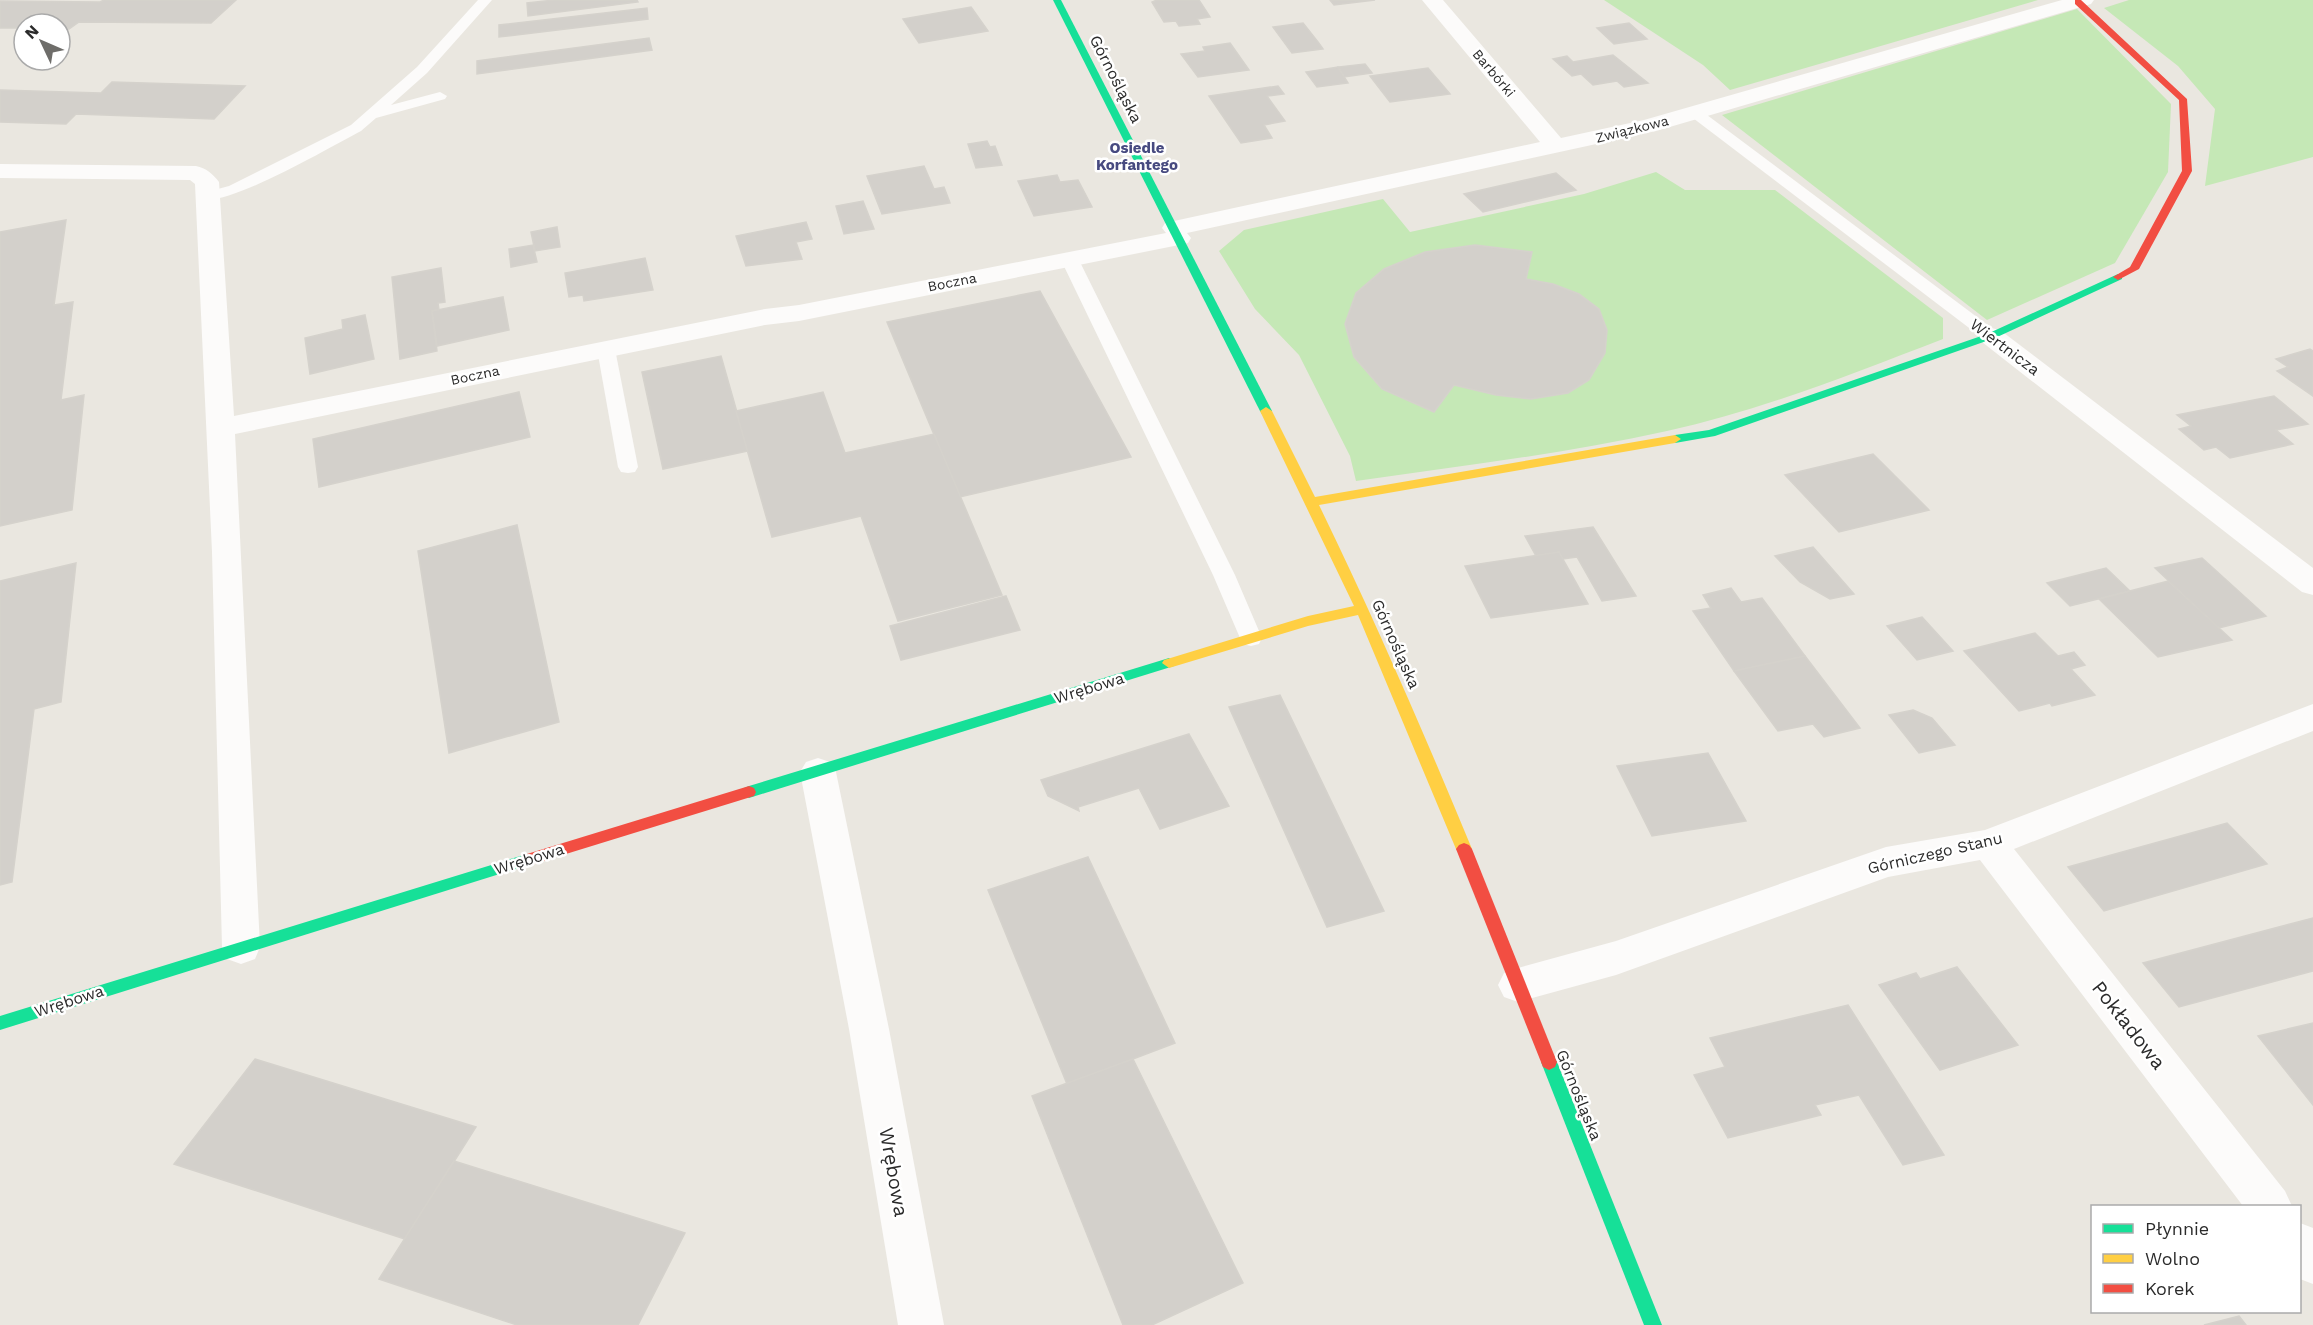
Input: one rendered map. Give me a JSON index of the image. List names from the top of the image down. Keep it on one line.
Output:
{"streets":{"street":["Barbórki","Górnośląska","Związkowa","Boczna","Wiertnicza","Wrębowa","Górniczego Stanu","Pokładowa"]},"crossings":[["Barbórki","Związkowa"],["Górnośląska","Związkowa"],["Górnośląska","Boczna"],["Górnośląska","Wrębowa"],["Górnośląska","Górniczego Stanu"],["Związkowa","Boczna"],["Związkowa","Wiertnicza"],["Górniczego Stanu","Pokładowa"]],"districts":["Osiedle Korfantego"],"legend":["Płynnie","Wolno","Korek"],"north":"top left"}
